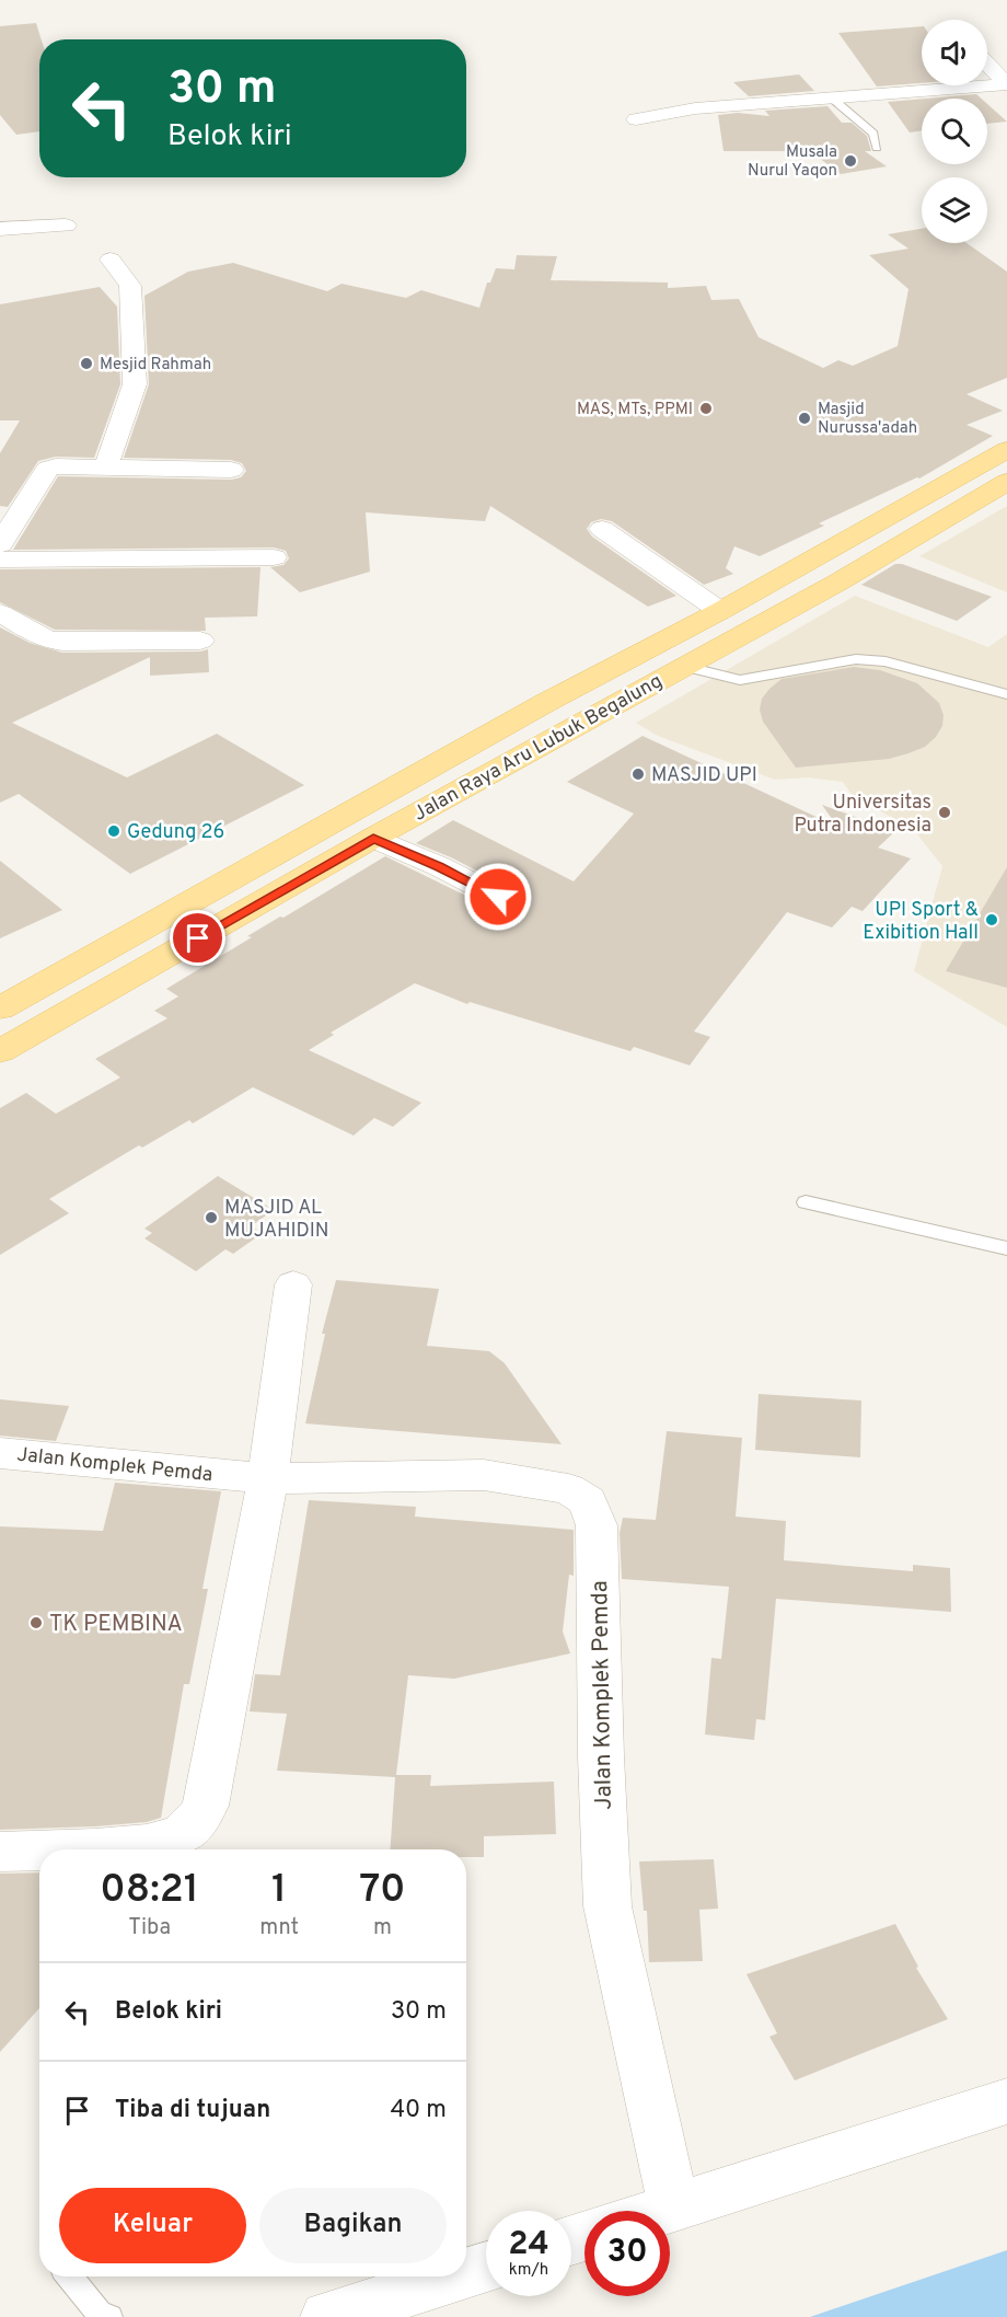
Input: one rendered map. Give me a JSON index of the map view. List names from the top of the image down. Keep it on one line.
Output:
{"streets":{"main road":["Jalan Raya Aru Lubuk Begalung"],"street":["Jalan Komplek Pemda"]},"places":["Musala Nurul Yaqon","Mesjid Rahmah","MAS, MTs, PPMI","Masjid Nurussa'adah","MASJID UPI","Universitas Putra Indonesia","Gedung 26","UPI Sport & Exibition Hall","MASJID AL MUJAHIDIN","TK PEMBINA"],"page":{"turn":["30 m","Belok kiri"],"eta":["08:21","Tiba","1","mnt","70","m"],"list":[{"name":"Belok kiri","value":"30 m"},{"name":"Tiba di tujuan","value":"40 m"}],"buttons":["Keluar","Bagikan"],"speed":"24 km/h","limit":"30"}}
